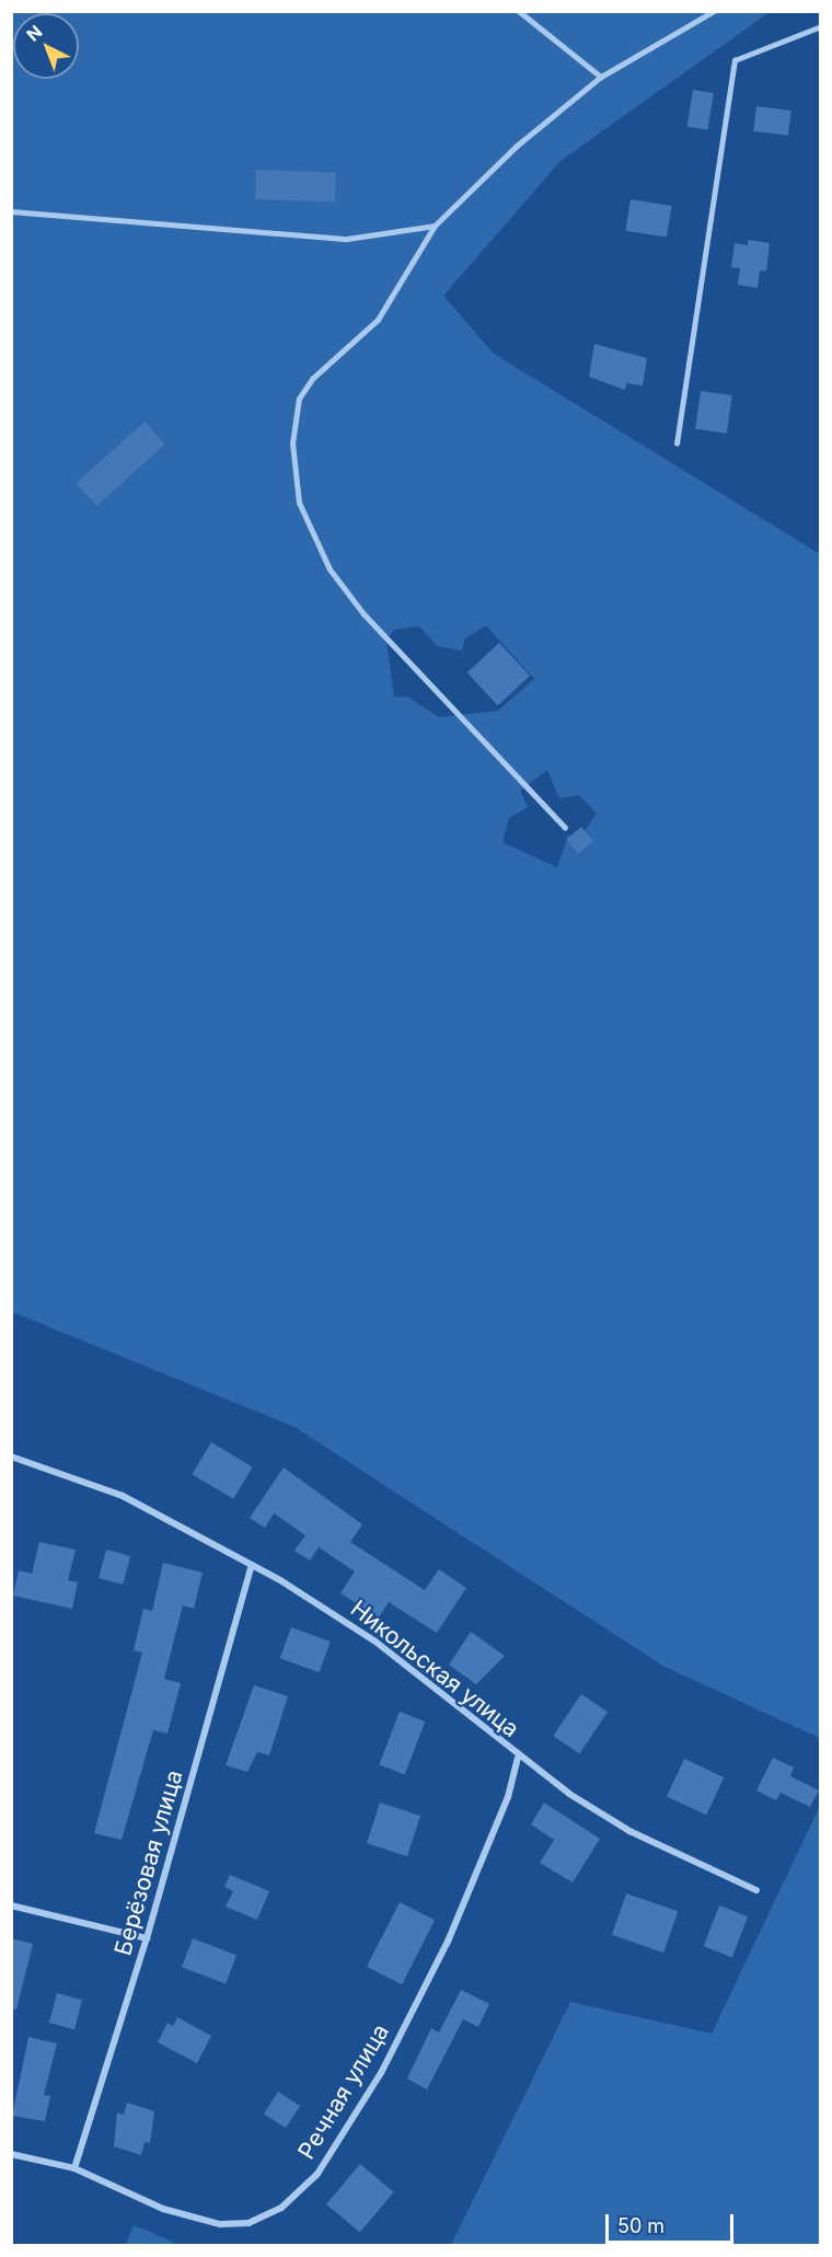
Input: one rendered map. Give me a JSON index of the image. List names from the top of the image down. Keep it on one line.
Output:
{"streets":{"street":["Никольская улица","Берёзовая улица","Речная улица"]},"crossings":[["Никольская улица","Берёзовая улица"],["Никольская улица","Речная улица"],["Берёзовая улица","Речная улица"]],"scale_bar":"50 m","north":"top left"}
